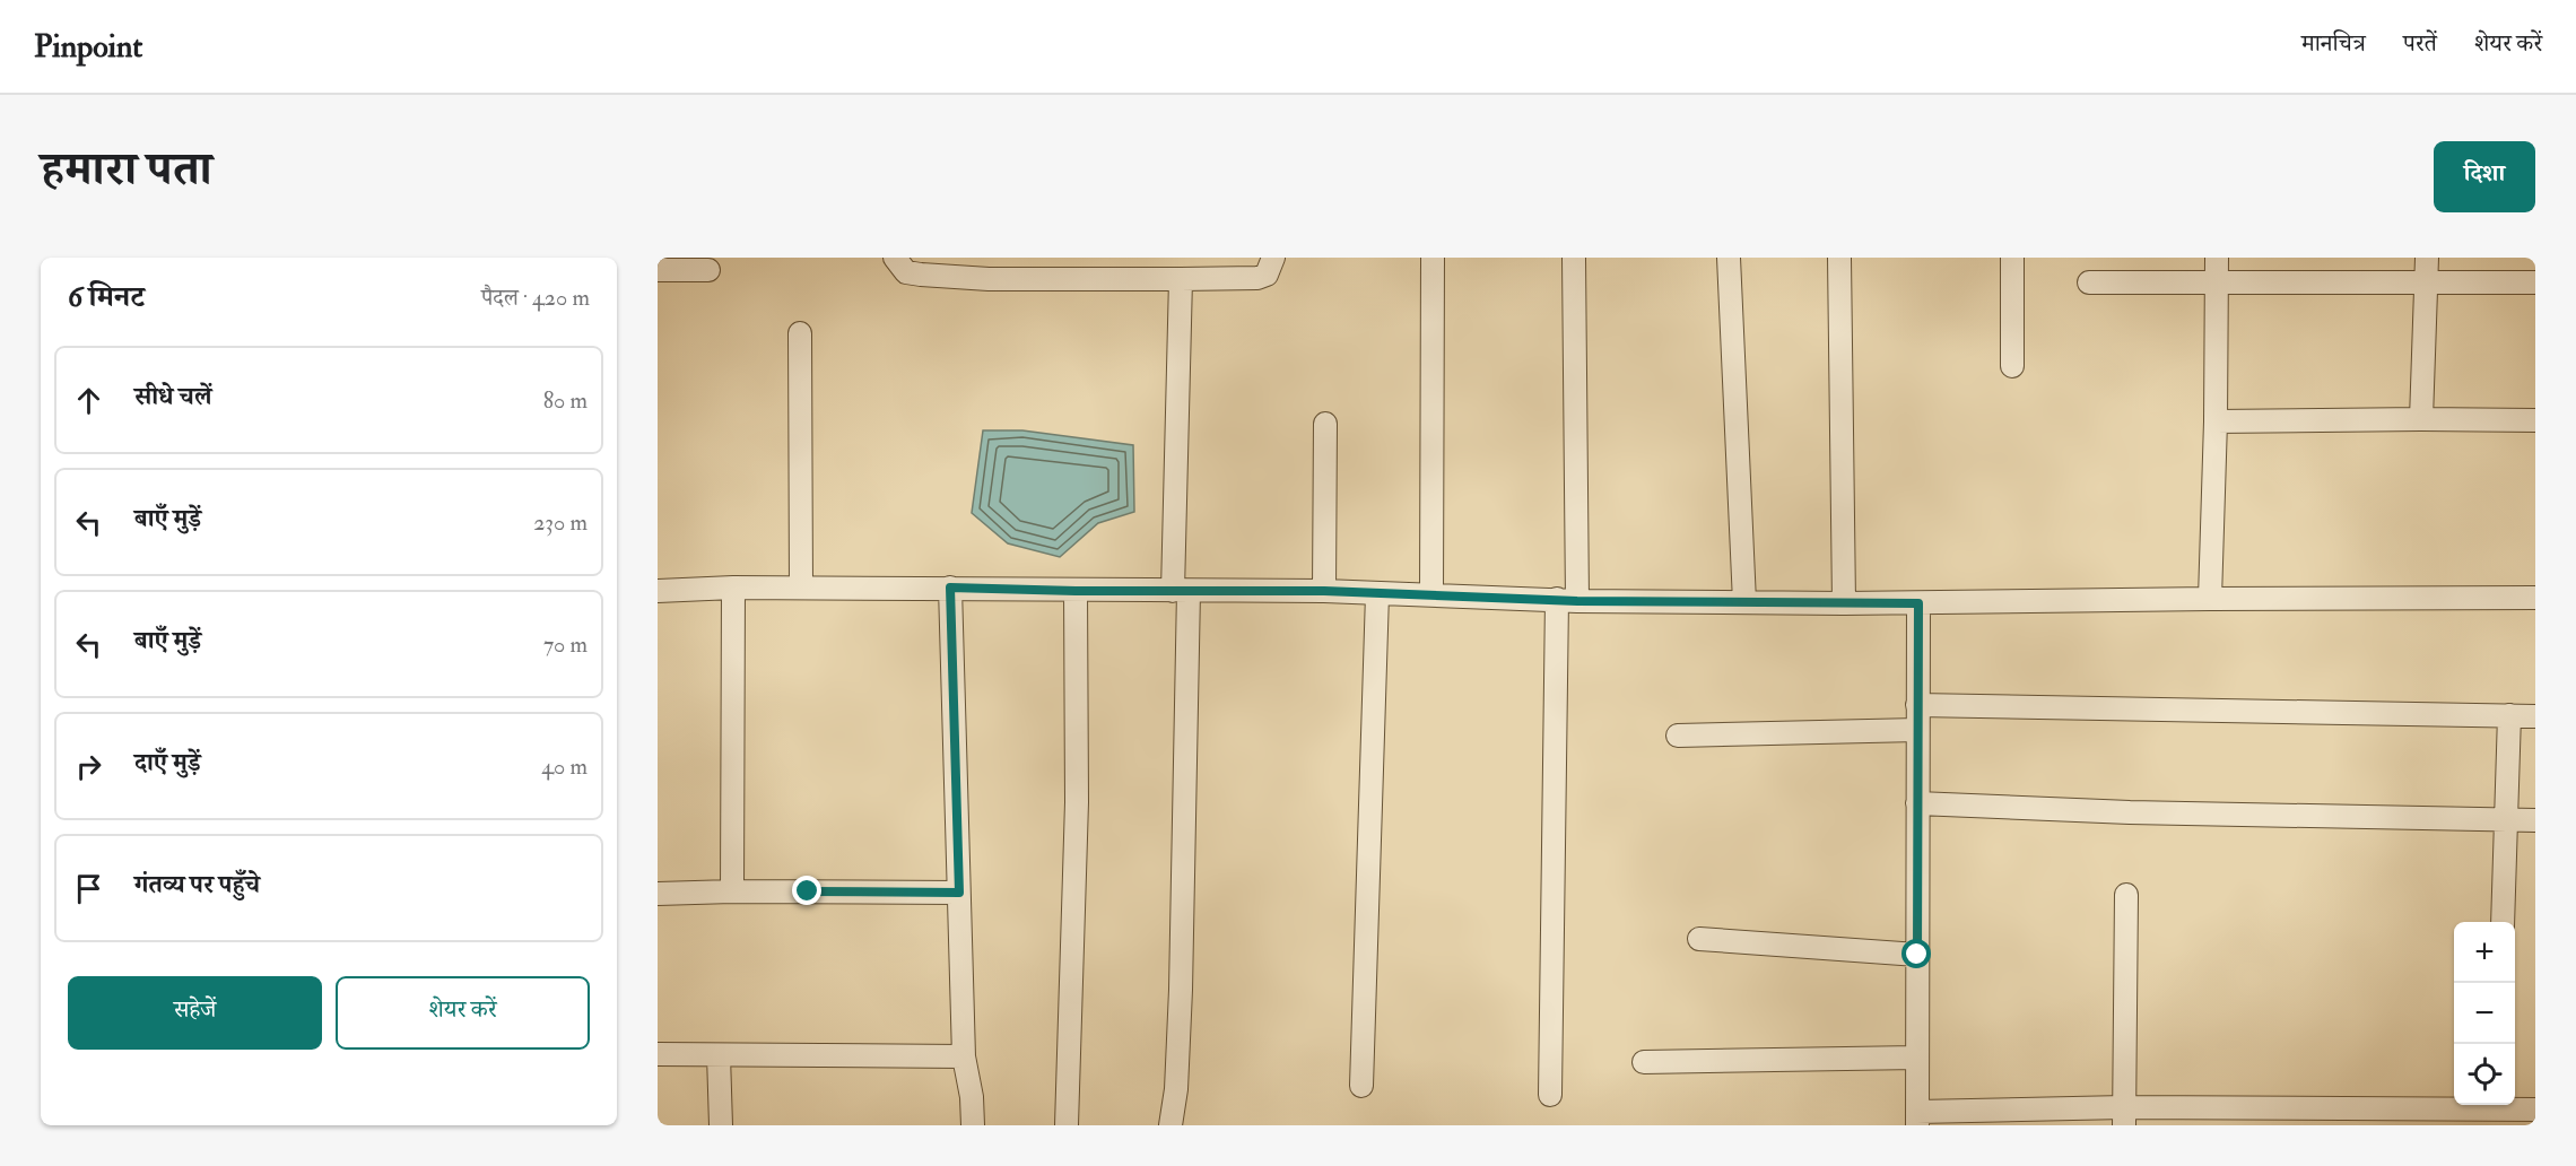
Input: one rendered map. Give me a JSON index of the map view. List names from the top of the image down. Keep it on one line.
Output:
{"page":{"header":"Pinpoint","nav":["मानचित्र","परतें","शेयर करें"],"title":"हमारा पता","buttons":["दिशा",["सहेजें","शेयर करें"]],"heading":["6 मिनट","पैदल · 420 m"],"list":[["सीधे चलें","80 m"],["बाएँ मुड़ें","230 m"],["बाएँ मुड़ें","70 m"],["दाएँ मुड़ें","40 m"],"गंतव्य पर पहुँचे"],"map_buttons":["+","−"]}}
